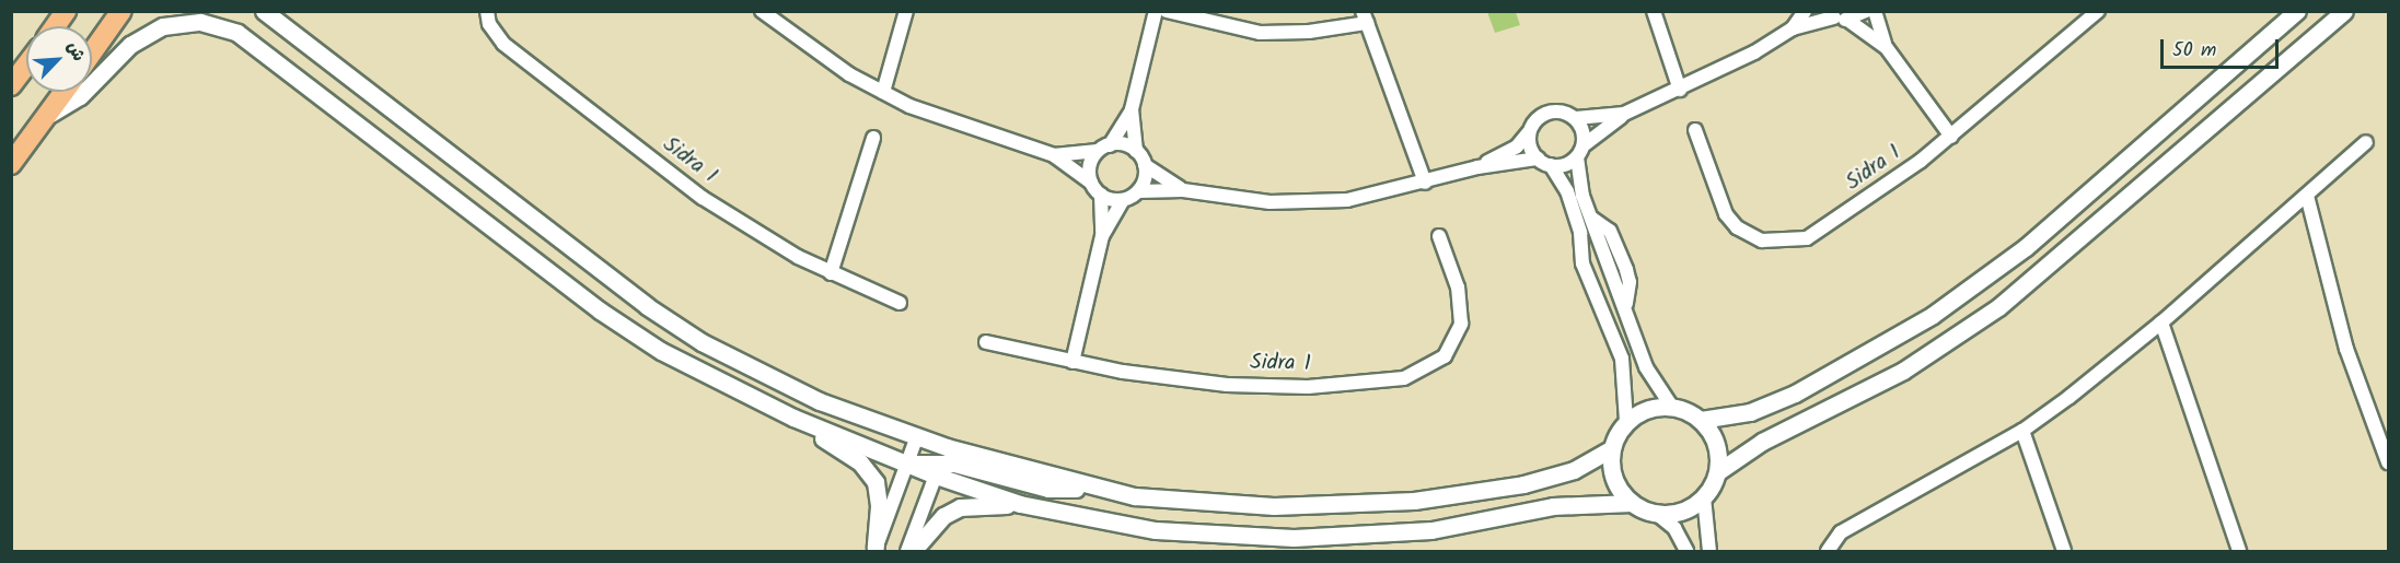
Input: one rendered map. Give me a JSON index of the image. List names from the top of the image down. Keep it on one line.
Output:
{"streets":{"street":["Sidra 1"]},"scale_bar":"50 m","north":"top right"}
